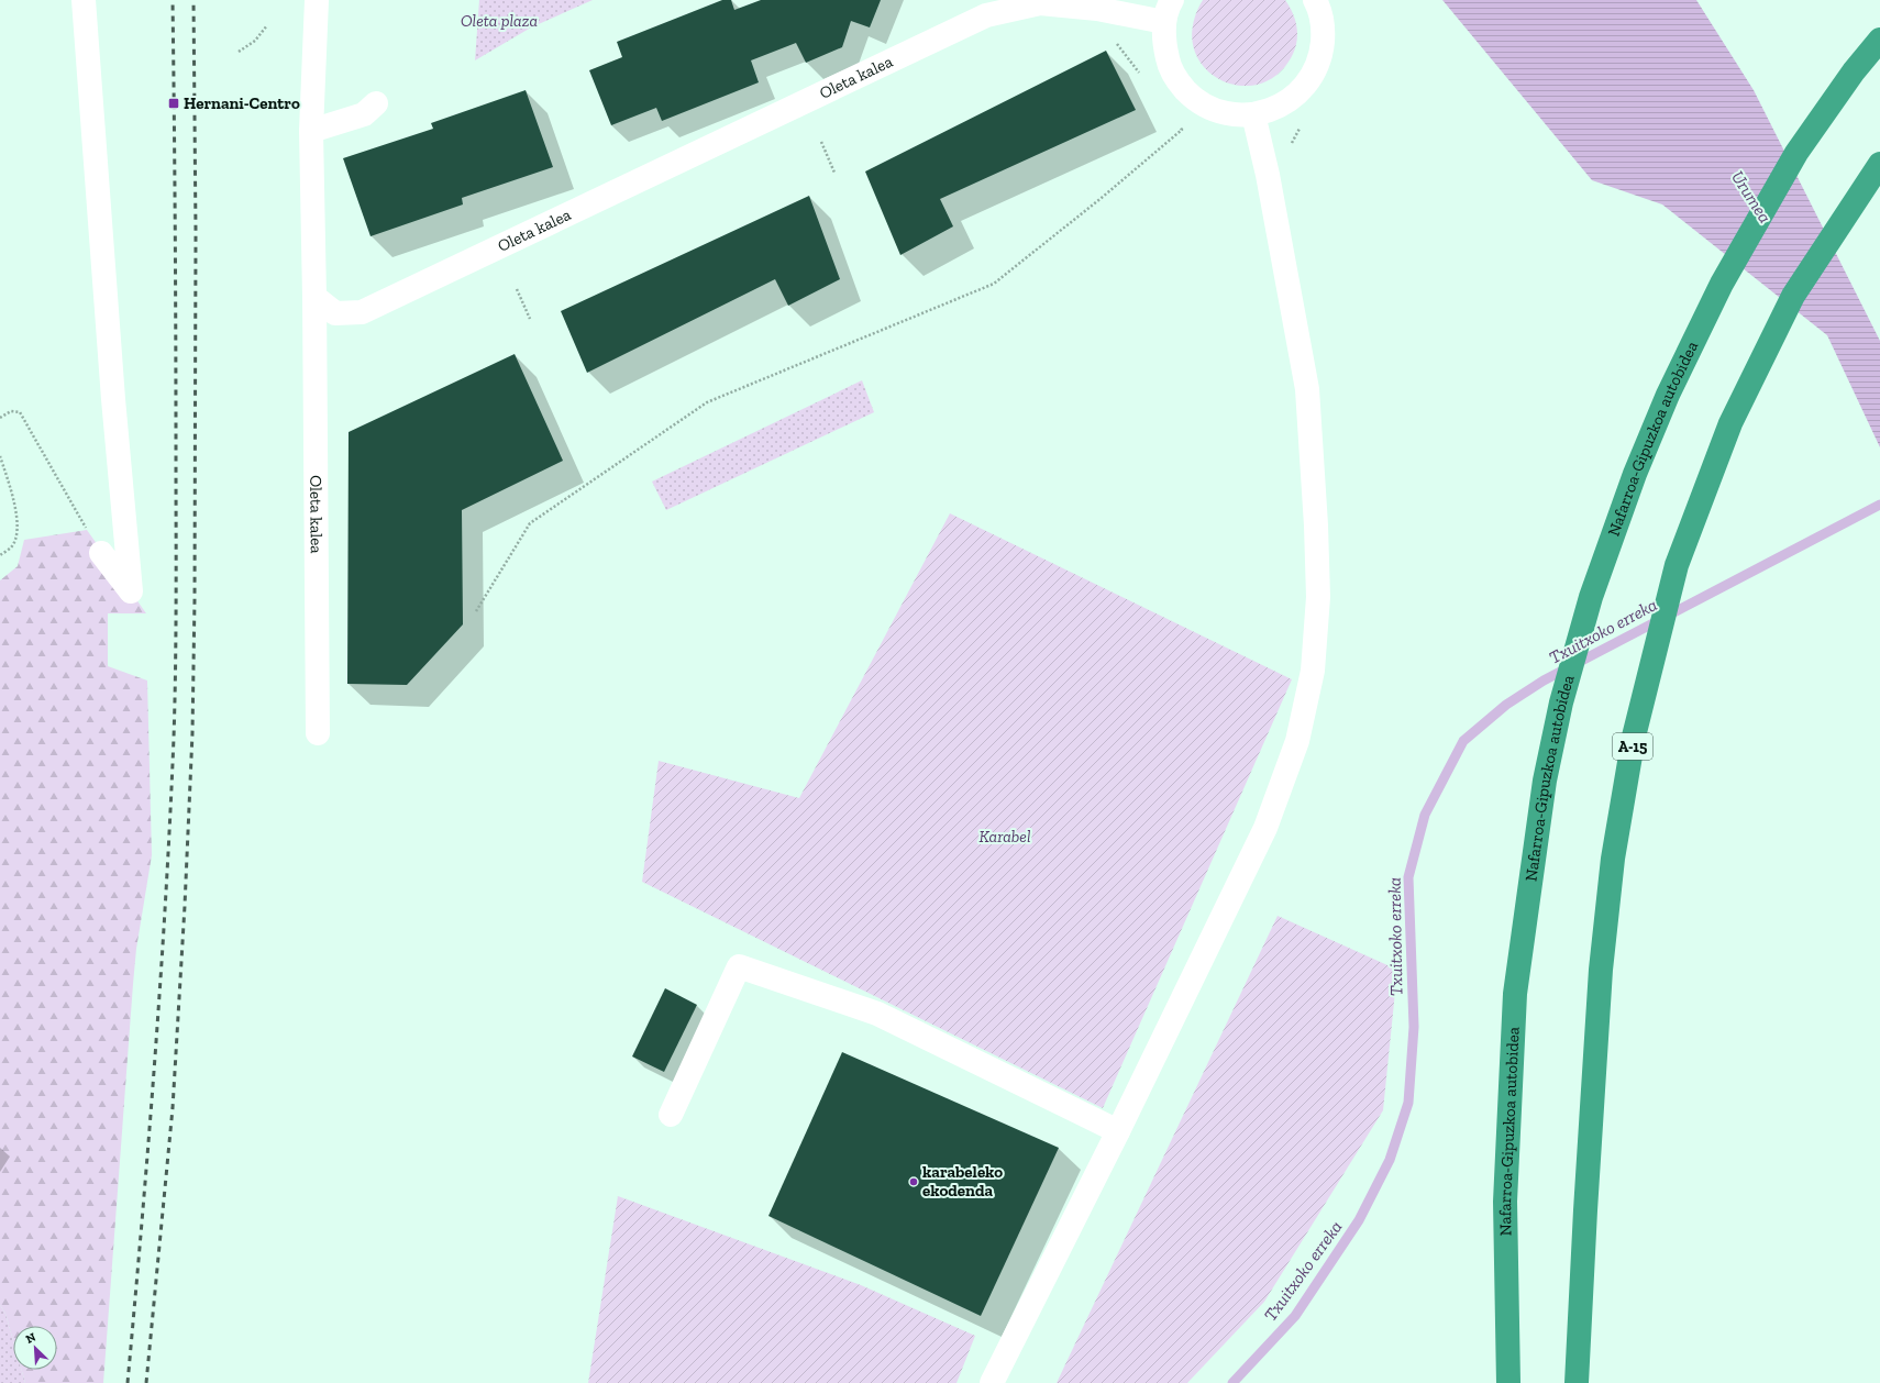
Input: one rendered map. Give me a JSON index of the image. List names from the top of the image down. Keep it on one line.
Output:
{"streets":{"highway":["Nafarroa-Gipuzkoa autobidea","A-15"],"street":["Oleta kalea"]},"water":["Urumea","Txuitxoko erreka"],"parks":["Oleta plaza","Karabel"],"places":{"transit":["Hernani-Centro"],"other":["karabeleko ekodenda"]},"north":"top left"}
